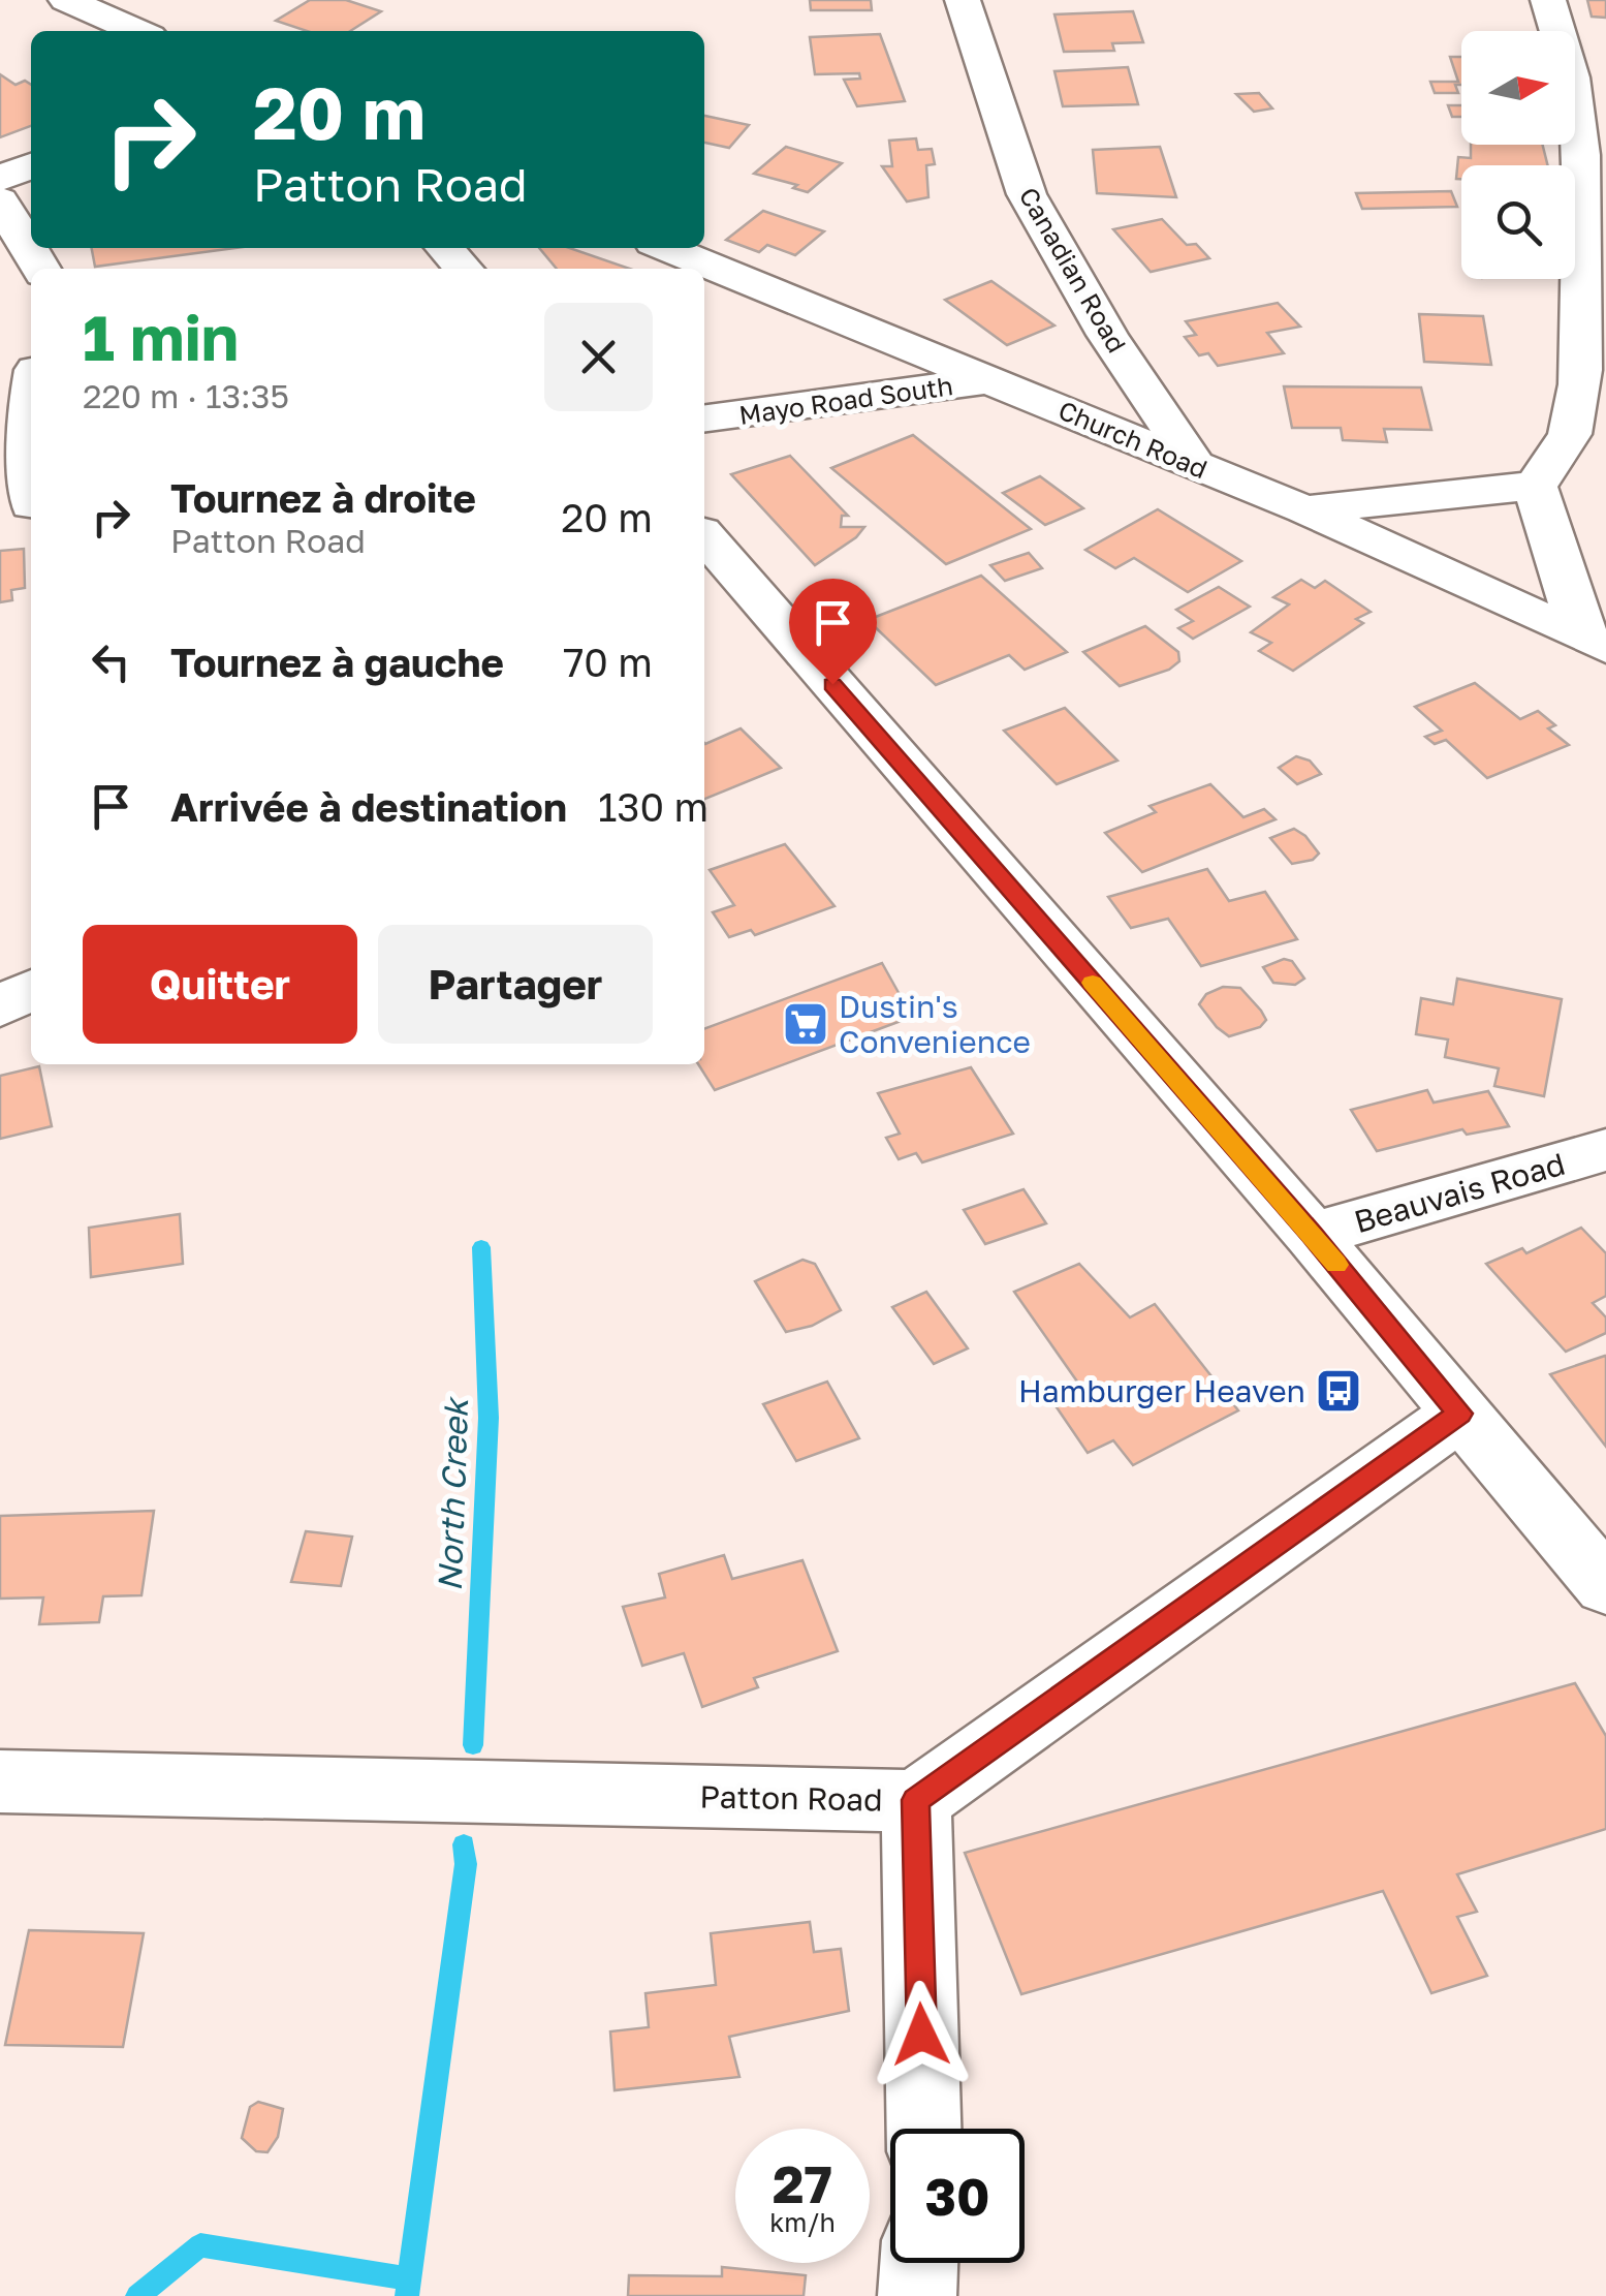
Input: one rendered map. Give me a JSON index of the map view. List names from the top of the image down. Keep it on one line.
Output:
{"streets":{"street":["Canadian Road","Mayo Road South","Church Road","Beauvais Road","Patton Road"]},"crossings":[["Canadian Road","Church Road"],["Mayo Road South","Church Road"]],"water":["North Creek"],"places":{"supermarket":["Dustin's Convenience"],"bus stop":["Hamburger Heaven"]},"north":"right","page":{"turn":["20 m","Patton Road"],"heading":["1 min","220 m · 13:35"],"list":[{"name":"Tournez à droite","note":"Patton Road","value":"20 m"},{"name":"Tournez à gauche","value":"70 m"},{"name":"Arrivée à destination","value":"130 m"}],"buttons":["Quitter","Partager"],"speed":"27 km/h","limit":"30"}}
